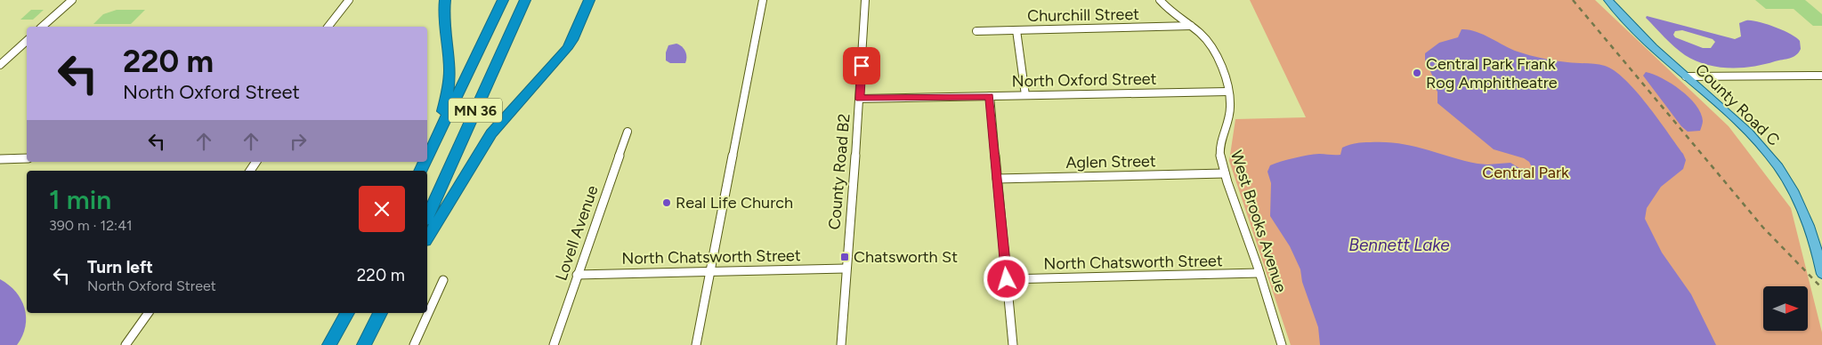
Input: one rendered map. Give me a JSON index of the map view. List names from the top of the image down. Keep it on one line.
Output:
{"streets":{"highway":["MN 36"],"main road":["County Road C"],"street":["Churchill Street","North Oxford Street","Aglen Street","County Road B2","West Brooks Avenue","Lovell Avenue","North Chatsworth Street"]},"crossings":[["Churchill Street","West Brooks Avenue"],["North Oxford Street","County Road B2"],["North Oxford Street","West Brooks Avenue"],["Aglen Street","West Brooks Avenue"],["County Road B2","North Chatsworth Street"],["West Brooks Avenue","North Chatsworth Street"],["Lovell Avenue","North Chatsworth Street"]],"water":["Bennett Lake"],"parks":["Central Park"],"places":{"other":["Central Park Frank Rog Amphitheatre","Real Life Church"],"transit":["Chatsworth St"]},"north":"right","page":{"turn":["220 m","North Oxford Street"],"heading":["1 min","390 m · 12:41"],"list":[{"name":"Turn left","note":"North Oxford Street","value":"220 m"}]}}
